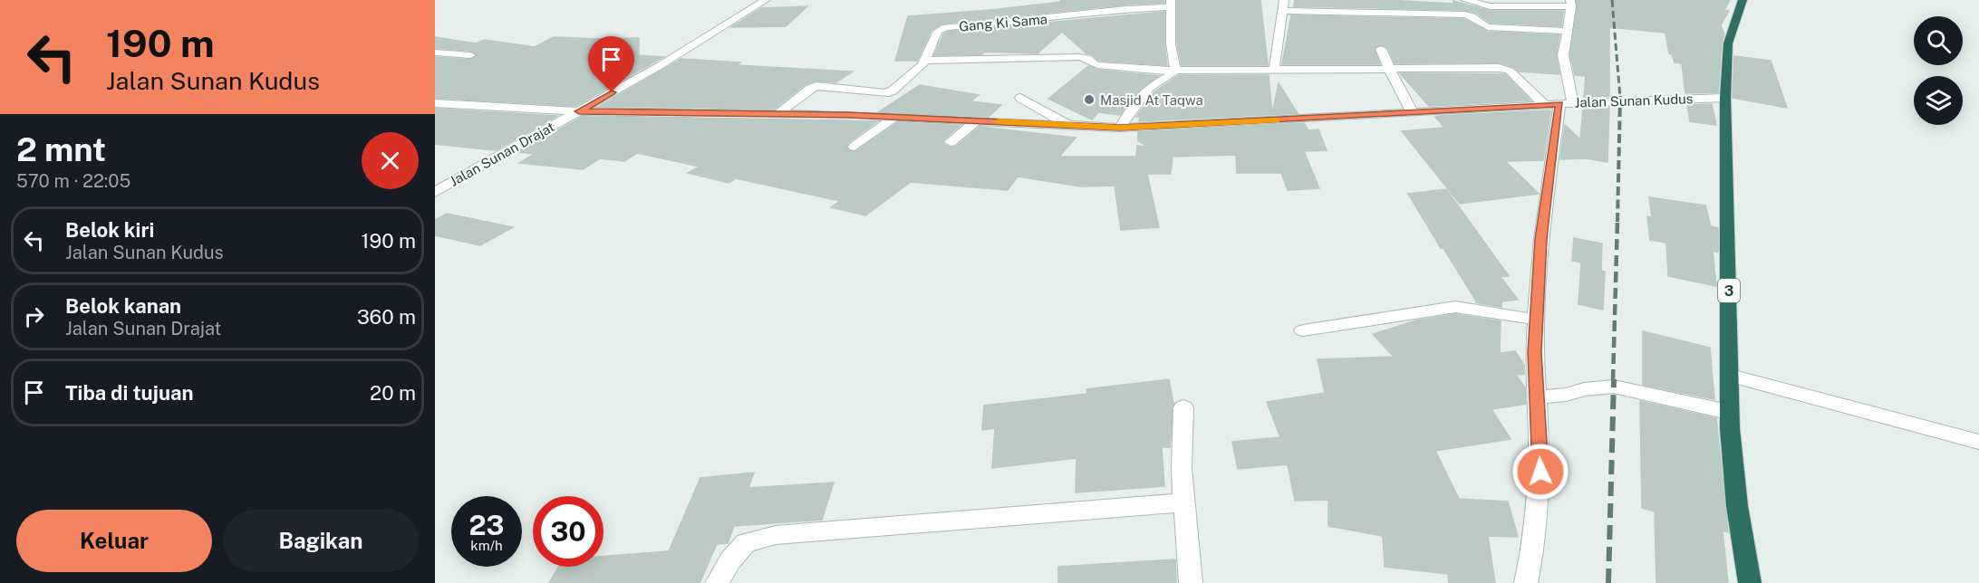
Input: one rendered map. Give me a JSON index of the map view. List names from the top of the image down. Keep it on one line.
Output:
{"streets":{"highway":["3"],"street":["Gang Ki Sama","Jalan Sunan Kudus","Jalan Sunan Drajat"]},"crossings":[["Gang Ki Sama","Jalan Sunan Kudus"],["Jalan Sunan Kudus","Jalan Sunan Drajat"],["Jalan Sunan Kudus","3"]],"places":["Masjid At Taqwa"],"page":{"turn":["190 m","Jalan Sunan Kudus"],"heading":["2 mnt","570 m · 22:05"],"list":[{"name":"Belok kiri","note":"Jalan Sunan Kudus","value":"190 m"},{"name":"Belok kanan","note":"Jalan Sunan Drajat","value":"360 m"},{"name":"Tiba di tujuan","value":"20 m"}],"speed":"23 km/h","limit":"30","buttons":["Keluar","Bagikan"]}}
